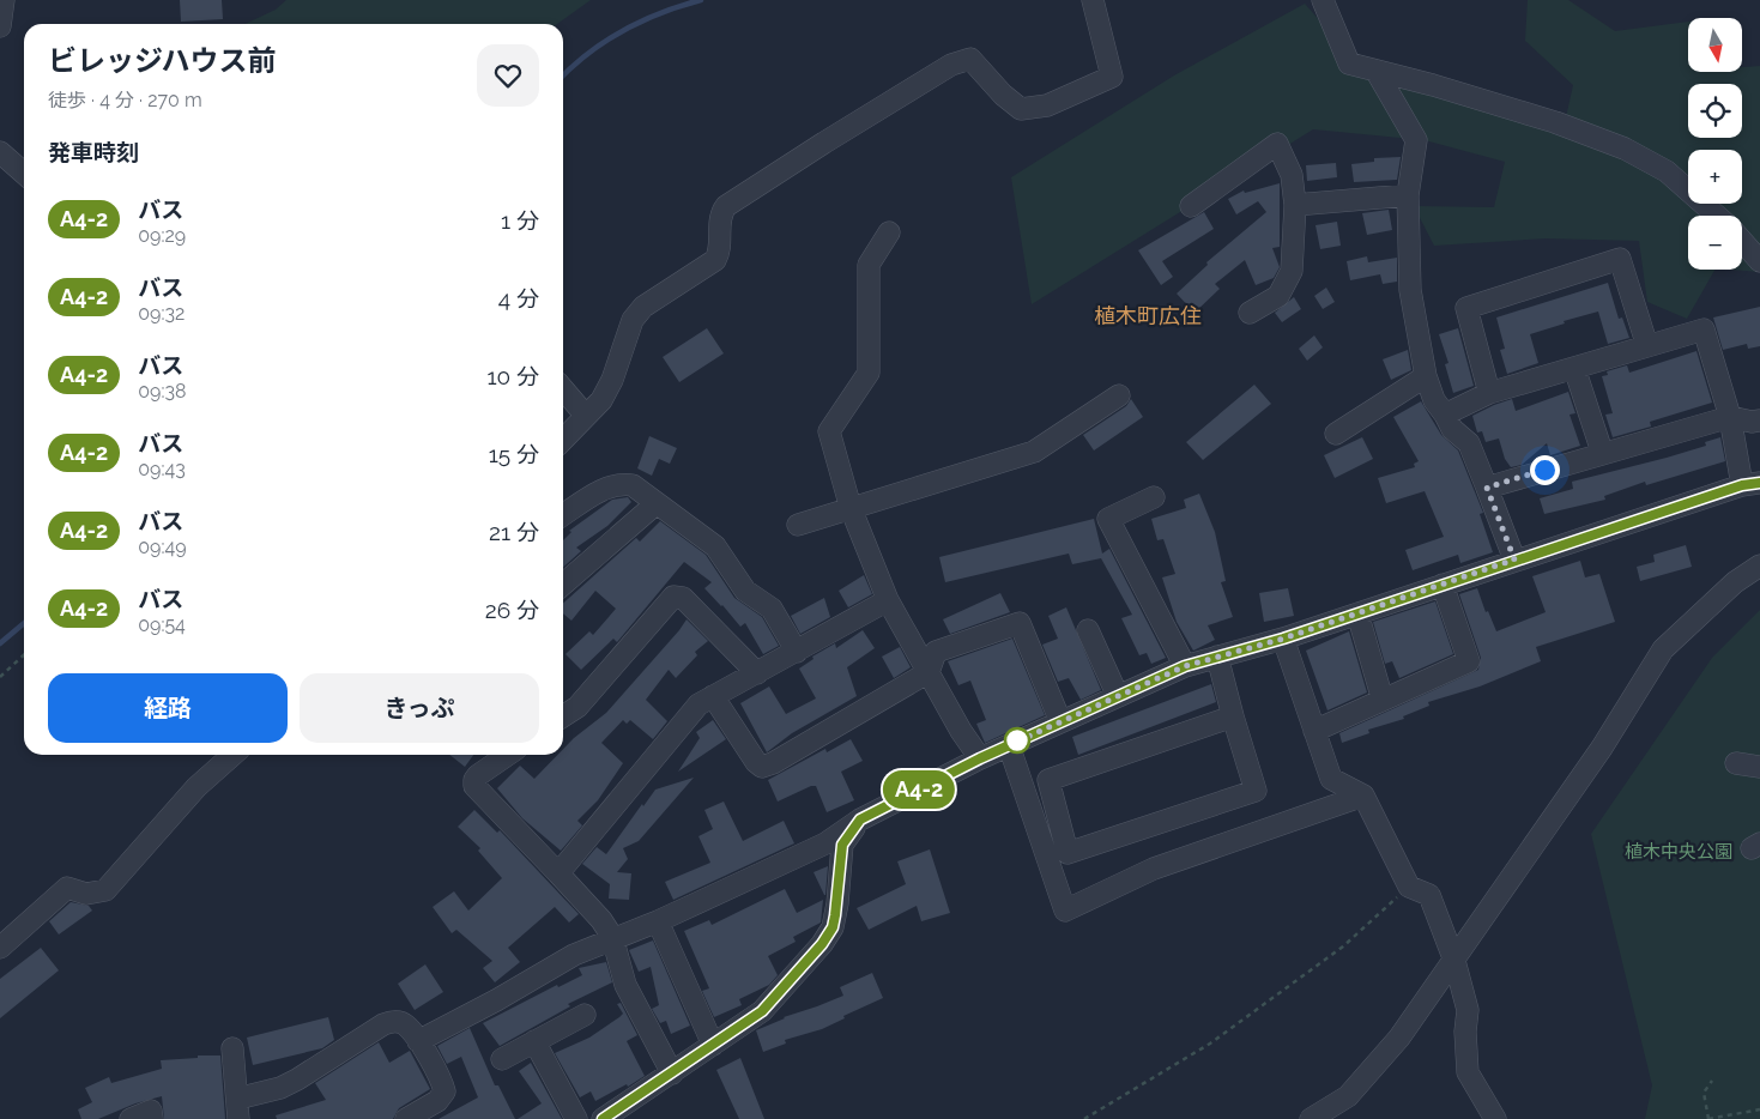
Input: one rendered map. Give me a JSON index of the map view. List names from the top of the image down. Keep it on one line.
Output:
{"districts":["植木町広住"],"parks":["植木中央公園"],"lines":["bus line A4-2"],"north":"bottom","page":{"on_map":"A4-2","map_buttons":["+","−"],"heading":[["ビレッジハウス前","徒歩 · 4 分 · 270 m"],"発車時刻"],"list":[{"mark":"A4-2","name":"バス","note":"09:29","value":"1 分"},{"mark":"A4-2","name":"バス","note":"09:32","value":"4 分"},{"mark":"A4-2","name":"バス","note":"09:38","value":"10 分"},{"mark":"A4-2","name":"バス","note":"09:43","value":"15 分"},{"mark":"A4-2","name":"バス","note":"09:49","value":"21 分"},{"mark":"A4-2","name":"バス","note":"09:54","value":"26 分"}],"buttons":["経路","きっぷ"]}}
